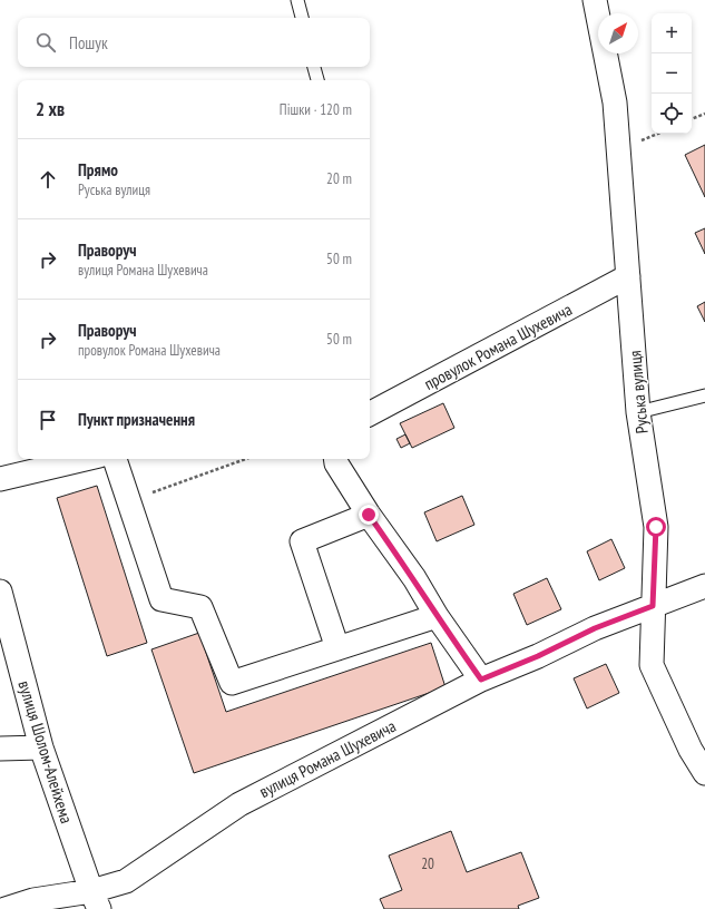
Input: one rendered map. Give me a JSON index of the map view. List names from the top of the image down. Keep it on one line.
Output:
{"streets":{"street":["провулок Романа Шухевича","Руська вулиця","вулиця Шолом-Алейхема","вулиця Романа Шухевича"]},"crossings":[["провулок Романа Шухевича","Руська вулиця"],["Руська вулиця","вулиця Романа Шухевича"],["вулиця Шолом-Алейхема","вулиця Романа Шухевича"]],"house_numbers":["20"],"north":"top right","page":{"map_buttons":["+","−"],"search":"Пошук","heading":["2 хв","Пішки · 120 m"],"list":[["Прямо","Руська вулиця","20 m"],["Праворуч","вулиця Романа Шухевича","50 m"],["Праворуч","провулок Романа Шухевича","50 m"],"Пункт призначення"]}}
